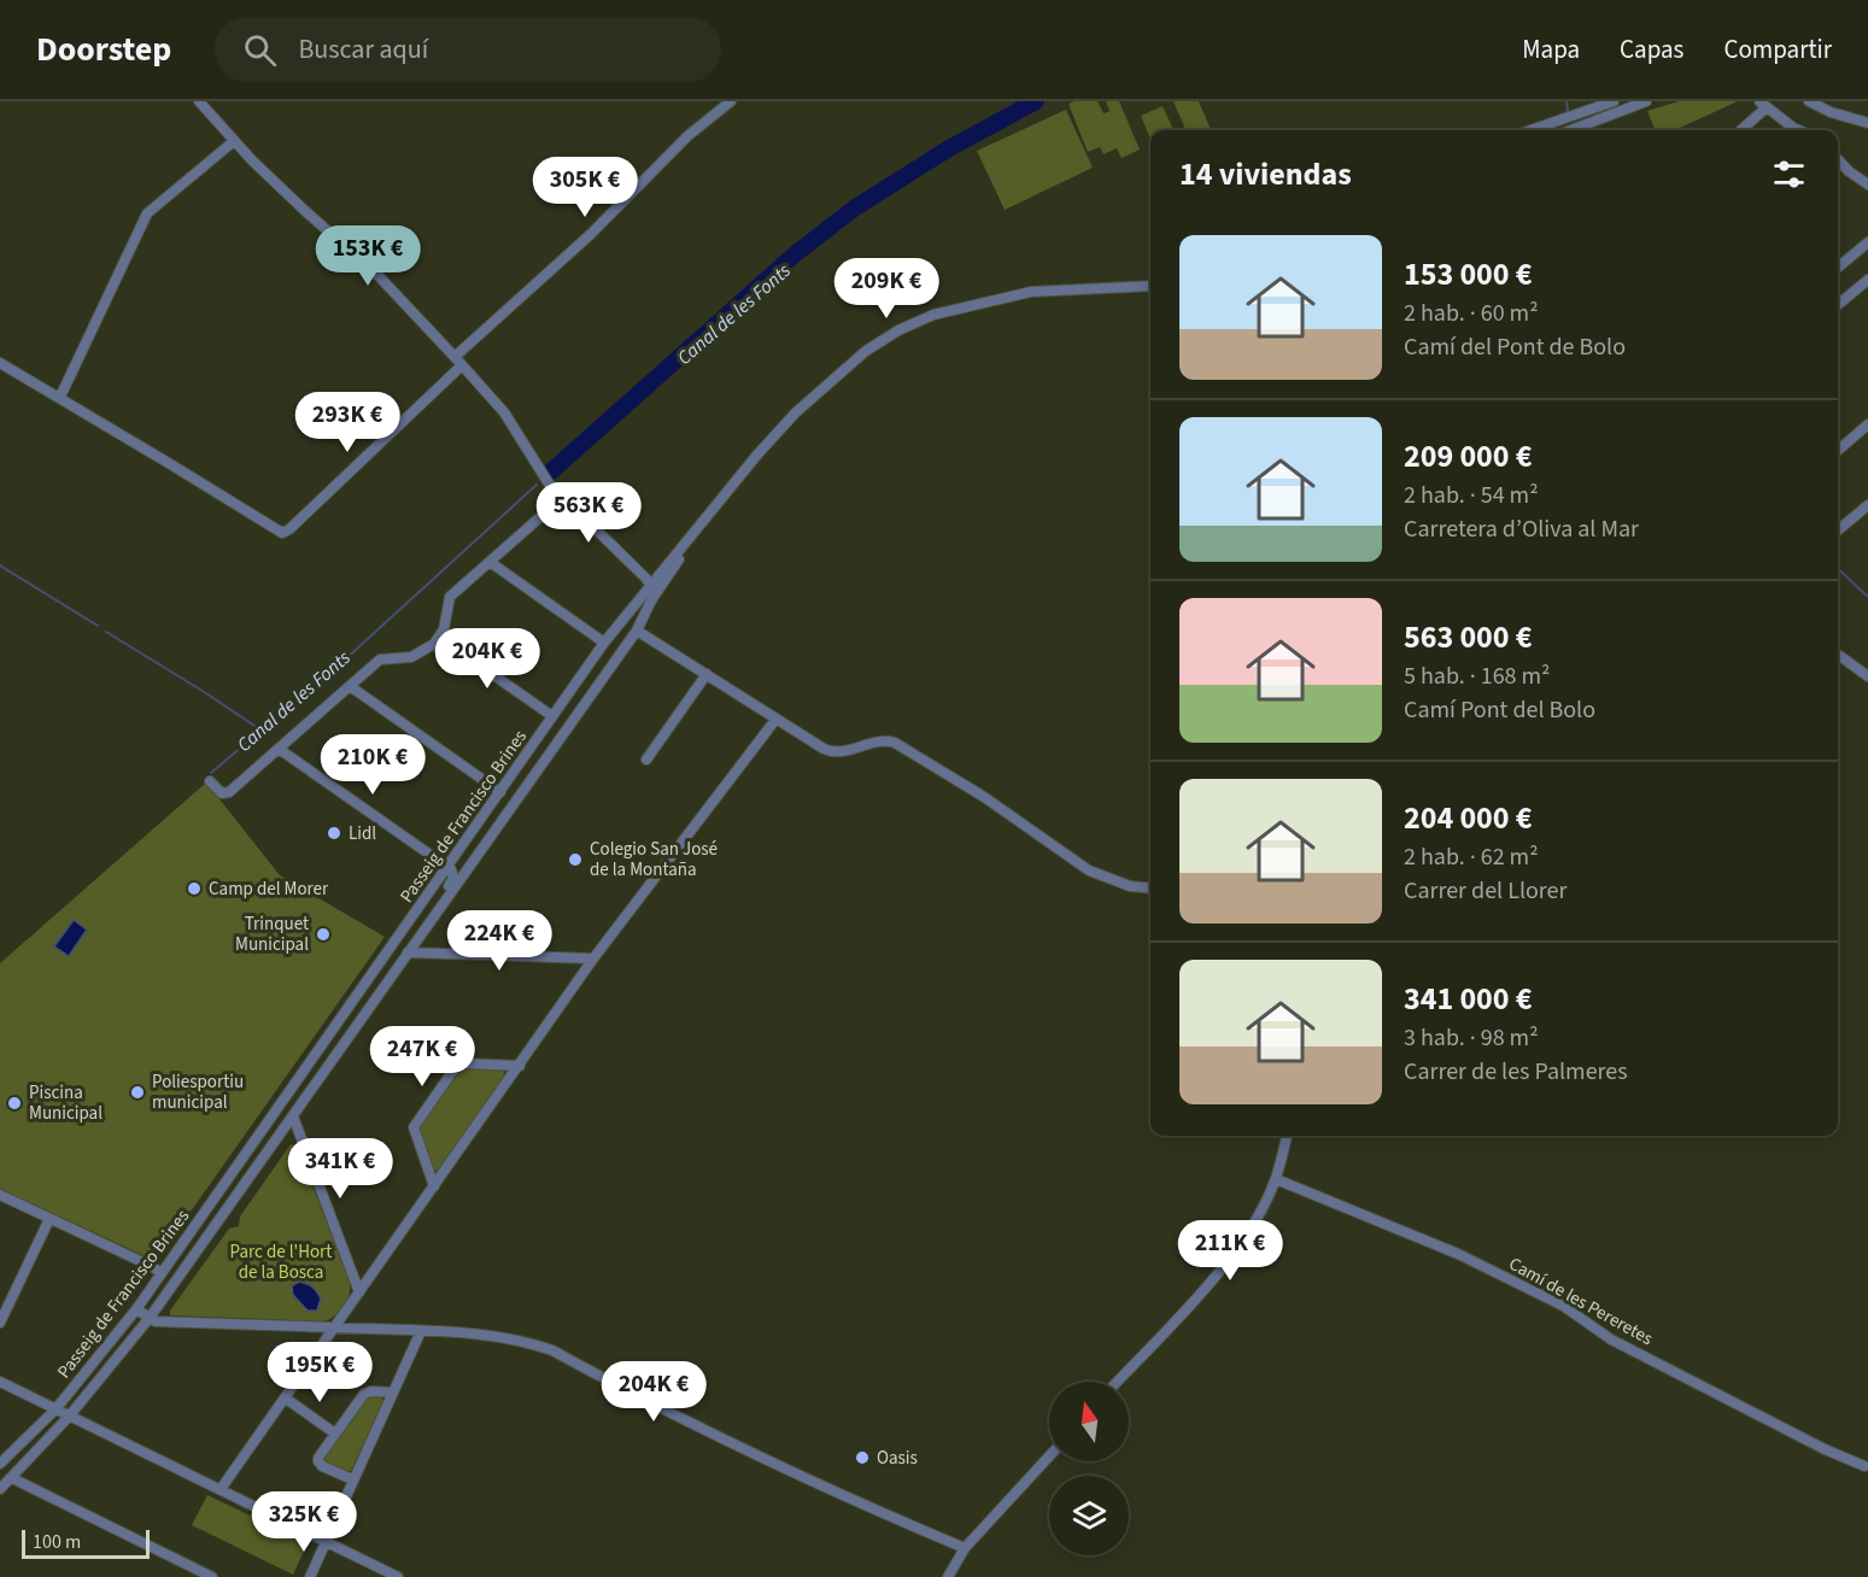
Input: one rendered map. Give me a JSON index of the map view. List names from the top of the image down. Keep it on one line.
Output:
{"streets":{"street":["Passeig de Francisco Brines","Camí de les Pereretes"]},"water":["Canal de les Fonts"],"parks":["Parc de l'Hort de la Bosca"],"places":["Lidl","Colegio San José de la Montaña","Camp del Morer","Trinquet Municipal","Poliesportiu municipal","Piscina Municipal","Oasis"],"scale_bar":"100 m","north":"top","page":{"header":"Doorstep","search":"Buscar aquí","nav":["Mapa","Capas","Compartir"],"heading":"14 viviendas","price":["305K €","153K €","209K €","293K €","563K €","204K €","210K €","224K €","247K €","341K €","211K €","195K €","204K €","325K €"],"list":[{"name":"153 000 €","note":"2 hab. · 60 m² · Camí del Pont de Bolo"},{"name":"209 000 €","note":"2 hab. · 54 m² · Carretera d’Oliva al Mar"},{"name":"563 000 €","note":"5 hab. · 168 m² · Camí Pont del Bolo"},{"name":"204 000 €","note":"2 hab. · 62 m² · Carrer del Llorer"},{"name":"341 000 €","note":"3 hab. · 98 m² · Carrer de les Palmeres"}],"scale":"100 m"}}
